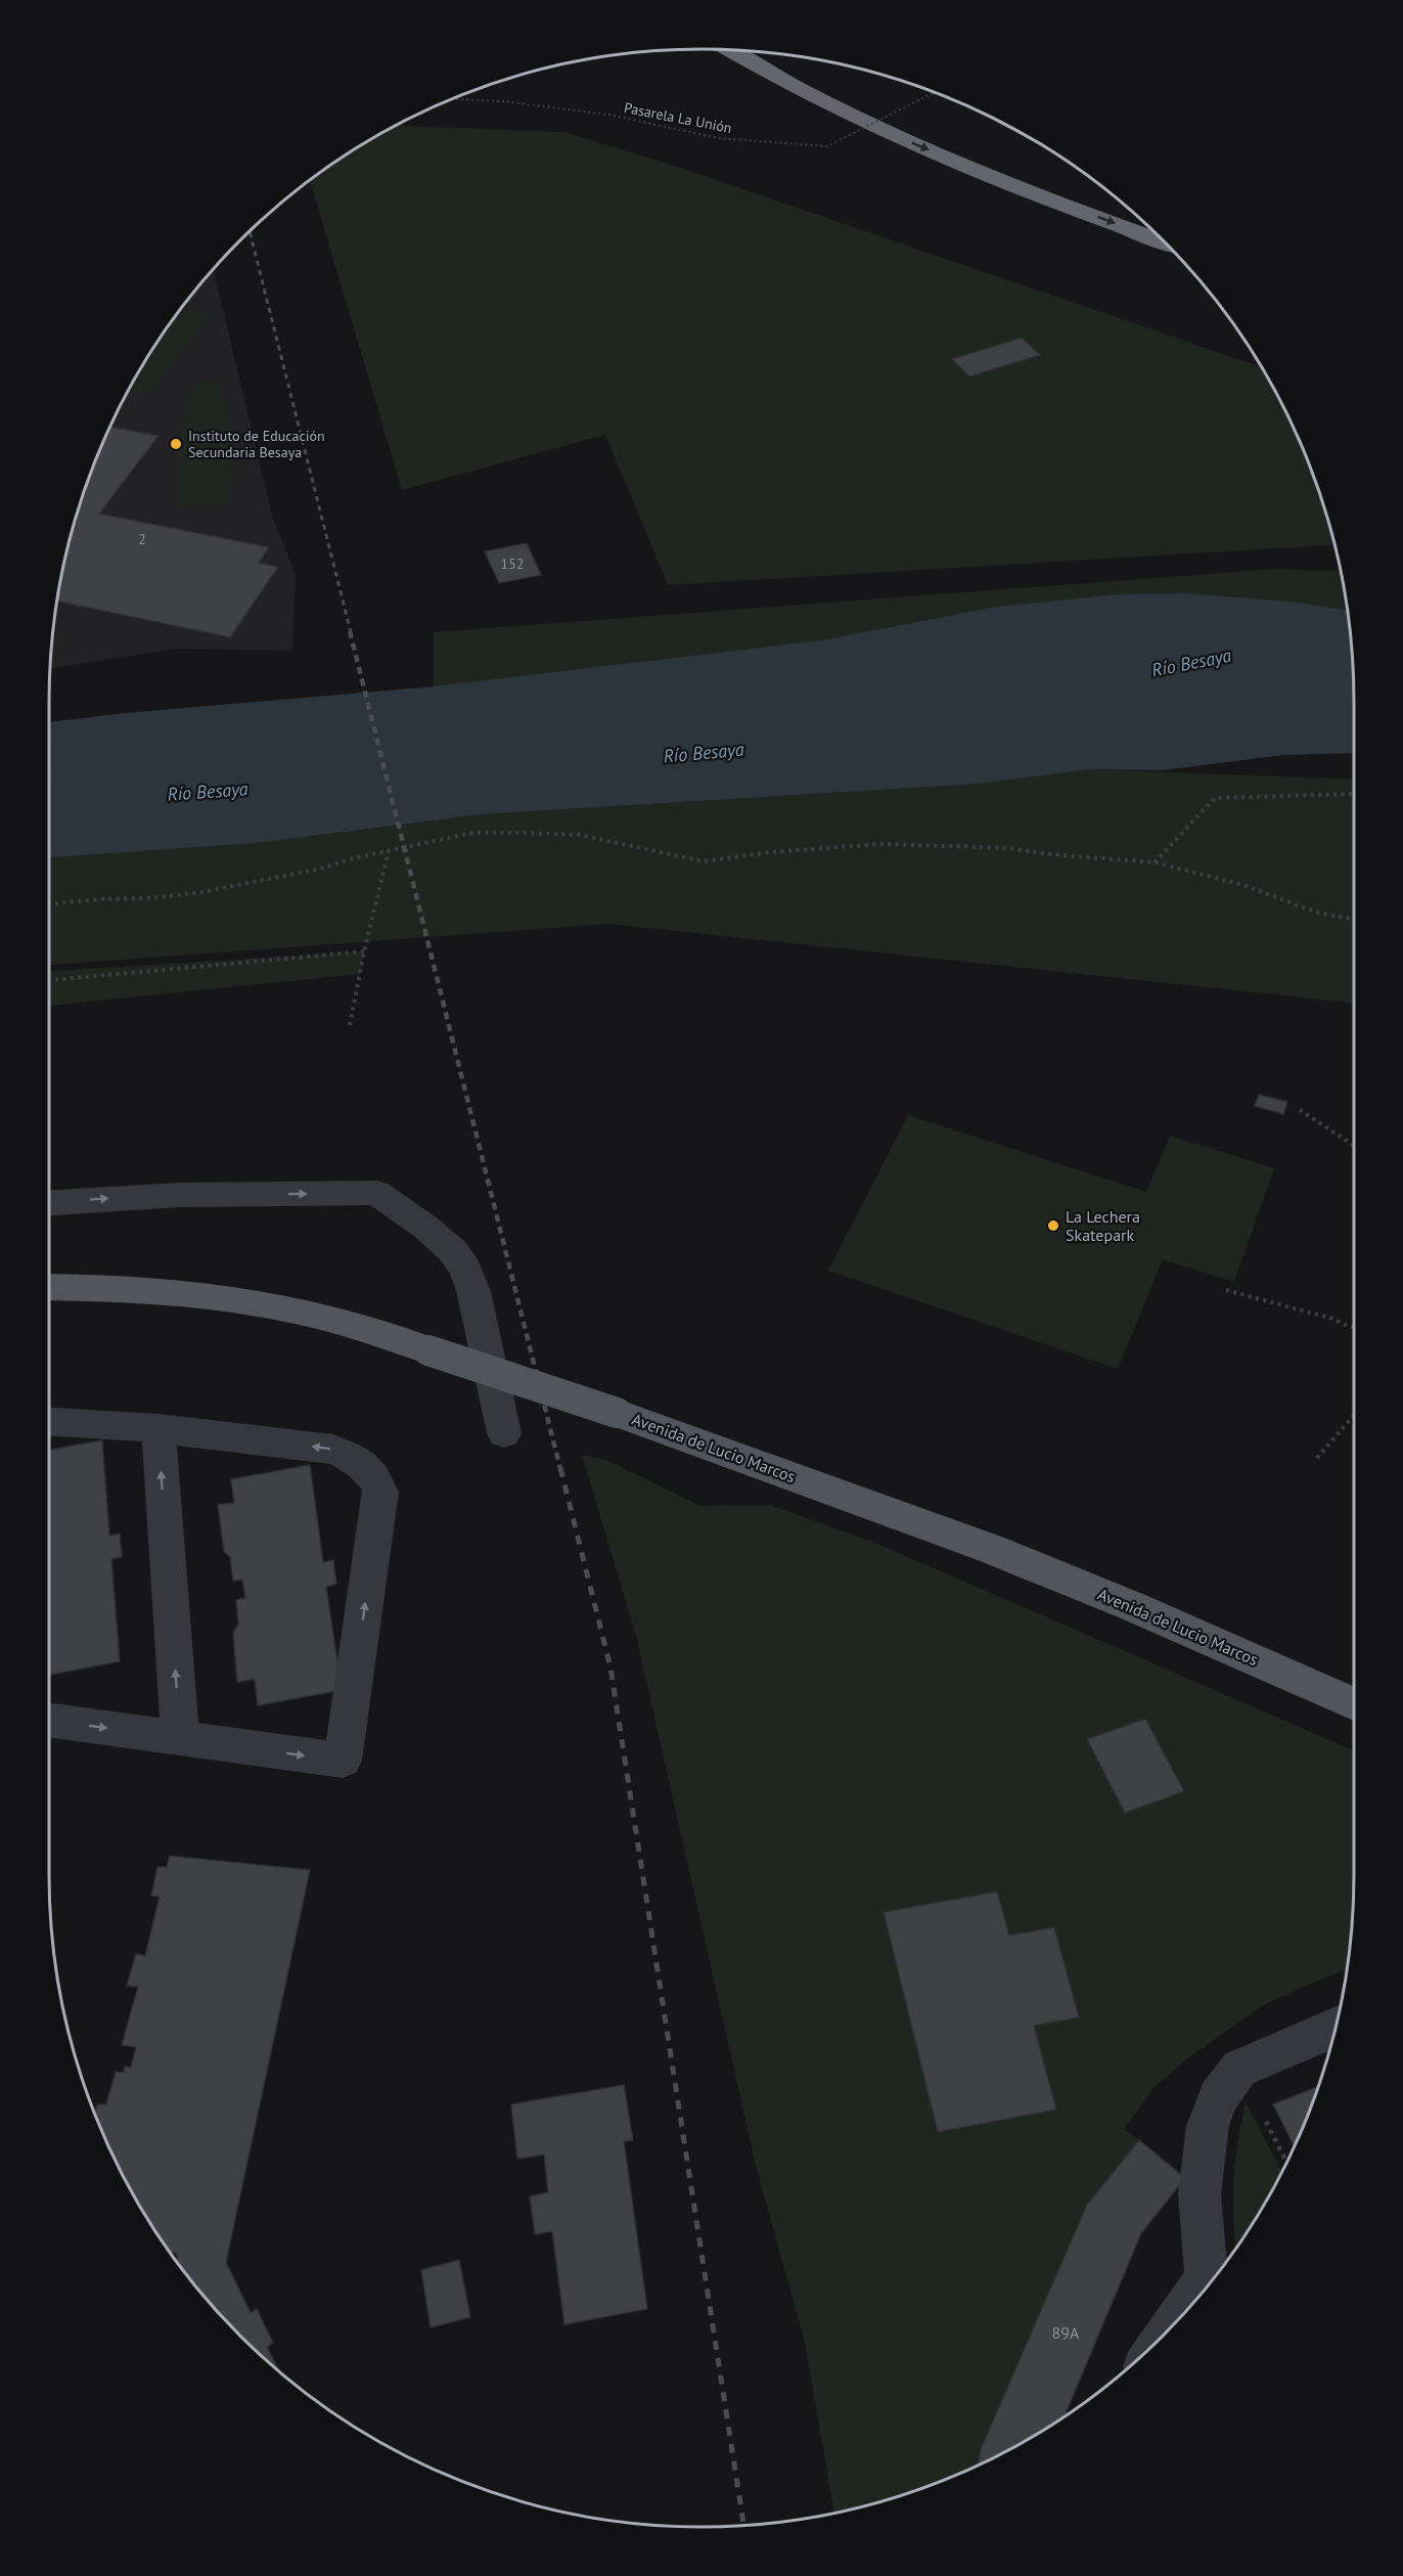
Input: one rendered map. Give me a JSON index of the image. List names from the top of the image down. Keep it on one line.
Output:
{"streets":{"main road":["Avenida de Lucio Marcos"],"path":["Pasarela La Unión"]},"water":["Río Besaya"],"places":["Instituto de Educación Secundaria Besaya","La Lechera Skatepark"],"house_numbers":["2","152","89A"]}
